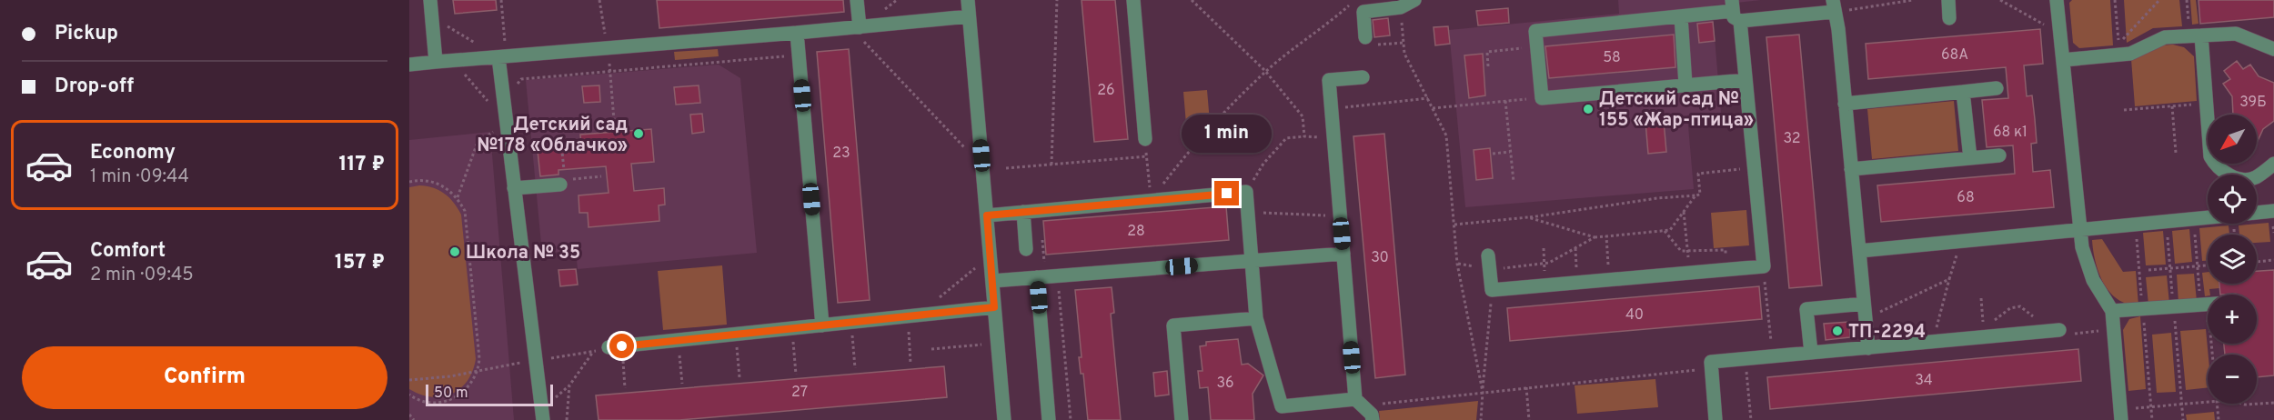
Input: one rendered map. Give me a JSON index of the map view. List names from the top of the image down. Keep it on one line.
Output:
{"places":["Детский сад № 155 «Жар-птица»","Детский сад №178 «Облачко»","Школа № 35","ТП-2294"],"house_numbers":["68А","58","26","39Б","68 к1","32","23","68","28","30","40","34","36","27"],"scale_bar":"50 m","north":"bottom left","page":{"banner":["Pickup","Drop-off"],"map_buttons":["+","−"],"bubble":"1 min","list":[{"name":"Economy","note":"1 min · 09:44","value":"117 ₽"},{"name":"Comfort","note":"2 min · 09:45","value":"157 ₽"}],"buttons":"Confirm","scale":"50 m"}}
